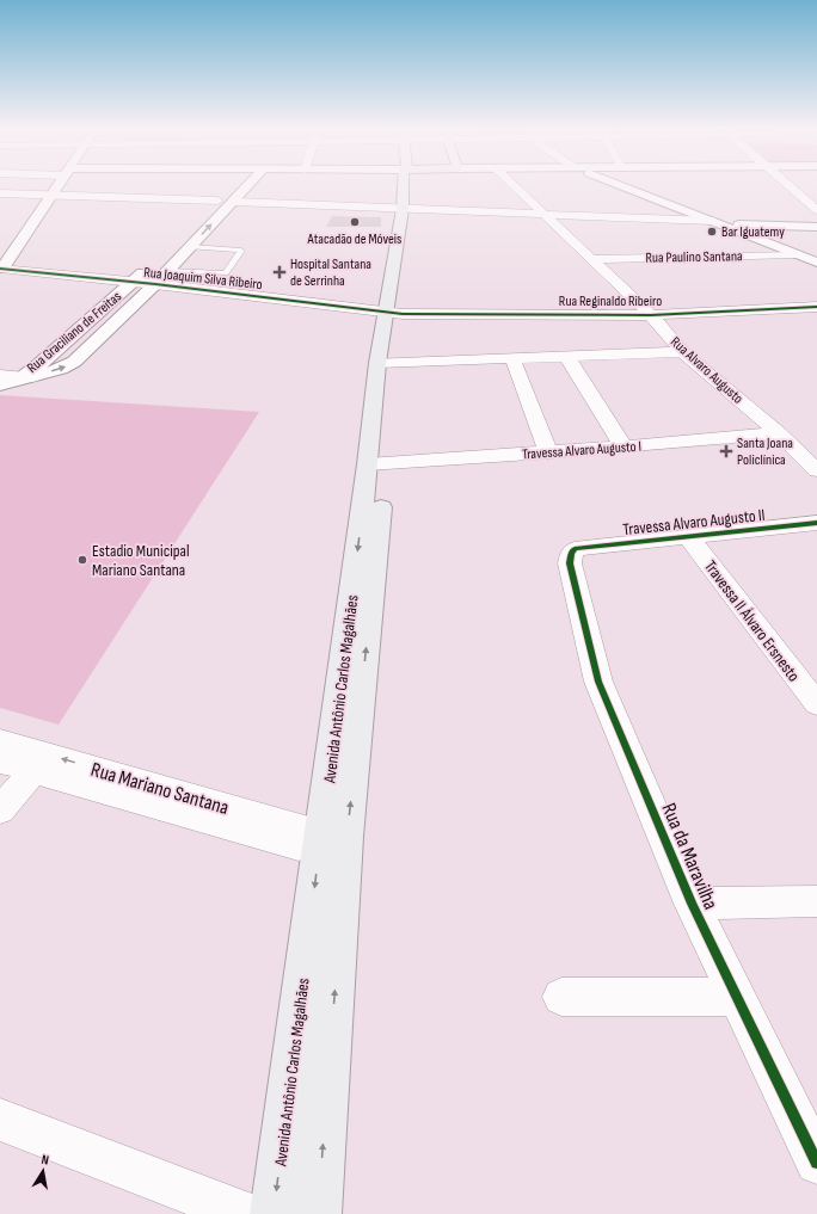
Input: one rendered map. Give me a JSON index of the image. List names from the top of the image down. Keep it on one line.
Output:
{"streets":{"main road":["Avenida Antônio Carlos Magalhães"],"street":["Rua Paulino Santana","Rua Joaquim Silva Ribeiro","Rua Reginaldo Ribeiro","Rua Graciliano de Freitas","Rua Alvaro Augusto","Travessa Alvaro Augusto I","Travessa Alvaro Augusto II","Travessa II Álvaro Ersnesto","Rua Mariano Santana","Rua da Maravilha"]},"crossings":[["Rua Paulino Santana","Rua Alvaro Augusto"],["Rua Joaquim Silva Ribeiro","Rua Reginaldo Ribeiro"],["Rua Joaquim Silva Ribeiro","Rua Graciliano de Freitas"],["Rua Joaquim Silva Ribeiro","Avenida Antônio Carlos Magalhães"],["Rua Reginaldo Ribeiro","Rua Alvaro Augusto"],["Rua Reginaldo Ribeiro","Avenida Antônio Carlos Magalhães"],["Rua Alvaro Augusto","Travessa Alvaro Augusto I"],["Travessa Alvaro Augusto I","Avenida Antônio Carlos Magalhães"],["Travessa Alvaro Augusto II","Travessa II Álvaro Ersnesto"],["Travessa Alvaro Augusto II","Rua da Maravilha"],["Avenida Antônio Carlos Magalhães","Rua Mariano Santana"]],"places":{"other":["Atacadão de Móveis","Bar Iguatemy","Estadio Municipal Mariano Santana"],"health":["Hospital Santana de Serrinha","Santa Joana Policlínica"]},"north":"top"}
